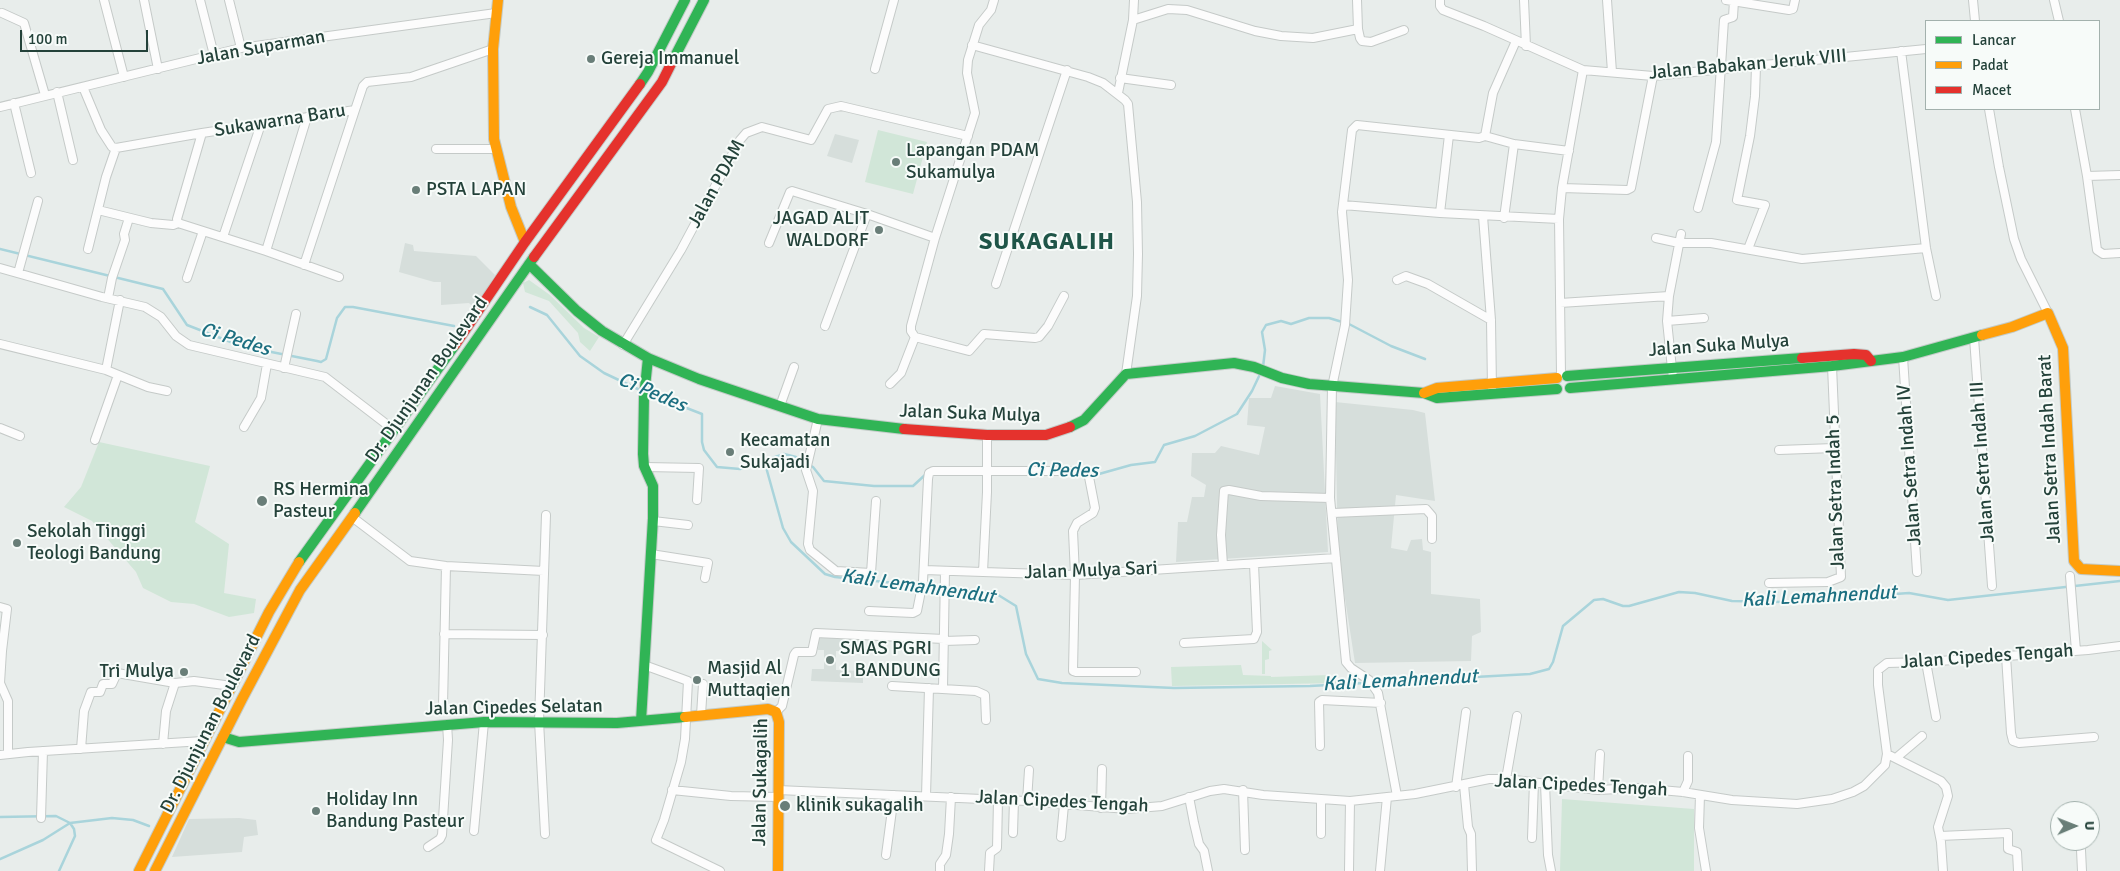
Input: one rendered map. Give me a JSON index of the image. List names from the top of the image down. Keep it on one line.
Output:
{"streets":{"main road":["Jalan Suka Mulya","Dr. Djunjunan Boulevard","Jalan Setra Indah Barat","Jalan Cipedes Selatan","Jalan Sukagalih"],"street":["Jalan Suparman","Jalan Babakan Jeruk VIII","Sukawarna Baru","Jalan PDAM","Jalan Setra Indah III","Jalan Setra Indah IV","Jalan Setra Indah 5","Jalan Mulya Sari","Jalan Cipedes Tengah"]},"crossings":[["Jalan PDAM","Jalan Suka Mulya"],["Jalan Suka Mulya","Dr. Djunjunan Boulevard"],["Jalan Suka Mulya","Jalan Setra Indah Barat"],["Jalan Suka Mulya","Jalan Setra Indah III"],["Jalan Suka Mulya","Jalan Setra Indah IV"],["Jalan Suka Mulya","Jalan Setra Indah 5"],["Dr. Djunjunan Boulevard","Jalan Cipedes Selatan"],["Jalan Cipedes Tengah","Jalan Sukagalih"],["Jalan Cipedes Selatan","Jalan Sukagalih"]],"districts":["SUKAGALIH"],"water":["Ci Pedes","Kali Lemahnendut"],"places":["Gereja Immanuel","Lapangan PDAM Sukamulya","PSTA LAPAN","JAGAD ALIT WALDORF","Kecamatan Sukajadi","RS Hermina Pasteur","Sekolah Tinggi Teologi Bandung","SMAS PGRI 1 BANDUNG","Tri Mulya","Masjid Al Muttaqien","klinik sukagalih","Holiday Inn Bandung Pasteur"],"legend":["Lancar","Padat","Macet"],"scale_bar":"100 m","north":"right"}
